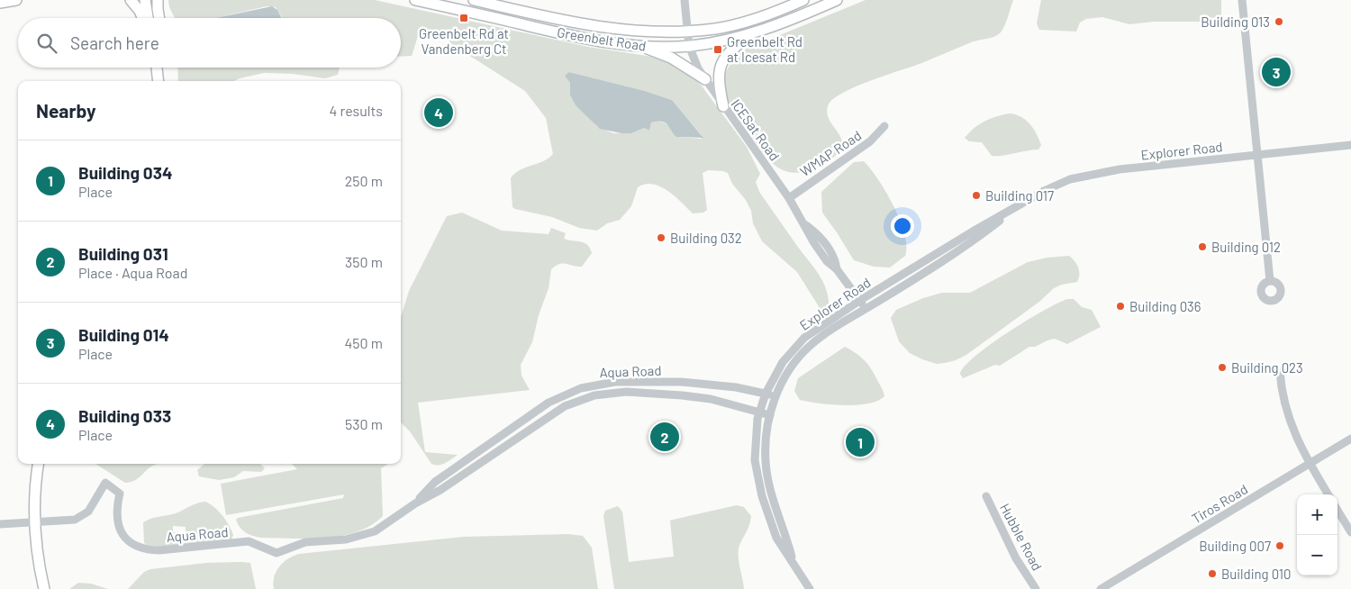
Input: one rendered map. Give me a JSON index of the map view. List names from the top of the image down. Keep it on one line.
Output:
{"streets":{"main road":["Greenbelt Road"],"street":["ICESat Road","Explorer Road","WMAP Road","Aqua Road","Tiros Road","Hubble Road"]},"crossings":[["Greenbelt Road","ICESat Road"],["ICESat Road","Explorer Road"],["ICESat Road","WMAP Road"],["Explorer Road","Aqua Road"]],"places":{"transit":["Greenbelt Rd at Vandenberg Ct","Greenbelt Rd at Icesat Rd"],"other":["Building 013","Building 017","Building 032","Building 012","Building 036","Building 023","Building 007","Building 010"]},"page":{"search":"Search here","pins":["3","4","2","1"],"heading":["Nearby","4 results"],"list":[{"mark":"1","name":"Building 034","note":"Place","value":"250 m"},{"mark":"2","name":"Building 031","note":"Place · Aqua Road","value":"350 m"},{"mark":"3","name":"Building 014","note":"Place","value":"450 m"},{"mark":"4","name":"Building 033","note":"Place","value":"530 m"}],"map_buttons":["+","−"]}}
